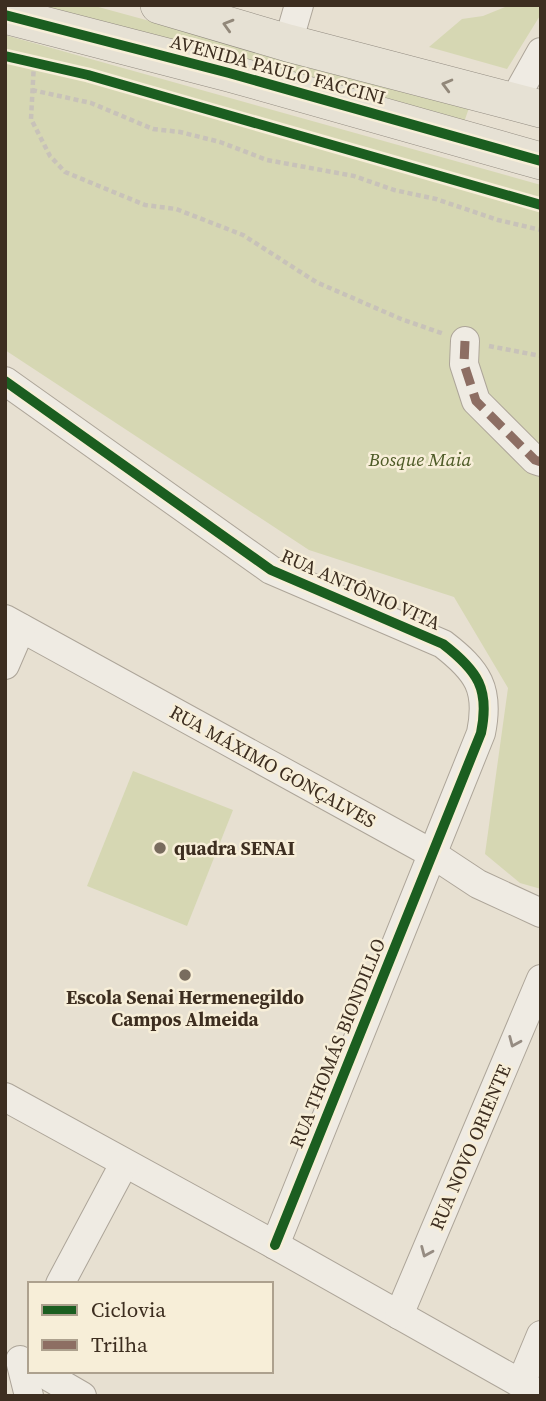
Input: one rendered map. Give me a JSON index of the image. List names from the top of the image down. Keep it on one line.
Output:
{"streets":{"main road":["AVENIDA PAULO FACCINI"],"street":["RUA ANTÔNIO VITA","RUA MÁXIMO GONÇALVES","RUA THOMÁS BIONDILLO","RUA NOVO ORIENTE"]},"crossings":[["RUA ANTÔNIO VITA","RUA MÁXIMO GONÇALVES"],["RUA ANTÔNIO VITA","RUA THOMÁS BIONDILLO"],["RUA MÁXIMO GONÇALVES","RUA THOMÁS BIONDILLO"]],"one_way":["RUA NOVO ORIENTE"],"parks":["Bosque Maia"],"places":["quadra SENAI","Escola Senai Hermenegildo Campos Almeida"],"legend":["Ciclovia","Trilha"]}
